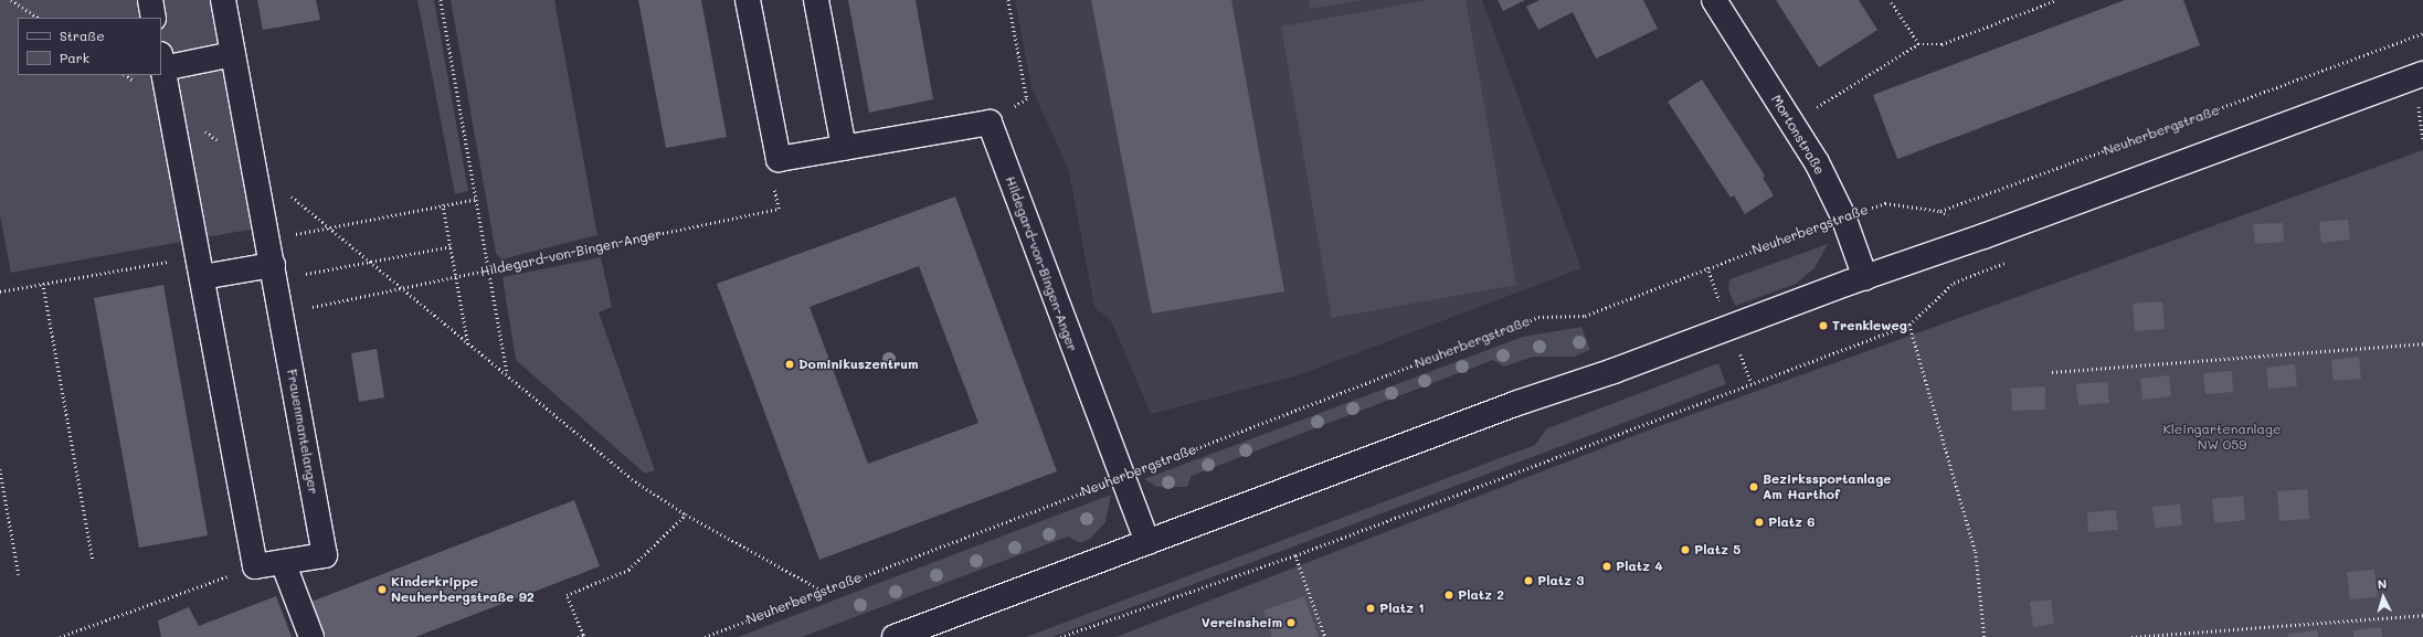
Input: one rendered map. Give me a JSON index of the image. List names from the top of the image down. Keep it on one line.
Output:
{"streets":{"street":["Mortonstraße","Hildegard-von-Bingen-Anger","Frauenmantelanger"],"path":["Neuherbergstraße"]},"crossings":[["Neuherbergstraße","Mortonstraße"],["Neuherbergstraße","Hildegard-von-Bingen-Anger"]],"parks":["Kleingartenanlage NW 059"],"places":["Trenkleweg","Dominikuszentrum","Bezirkssportanlage Am Harthof","Platz 6","Platz 5","Platz 4","Platz 3","Kinderkrippe Neuherbergstraße 92","Platz 2","Platz 1","Vereinsheim"],"legend":["Straße","Park"],"north":"top"}
